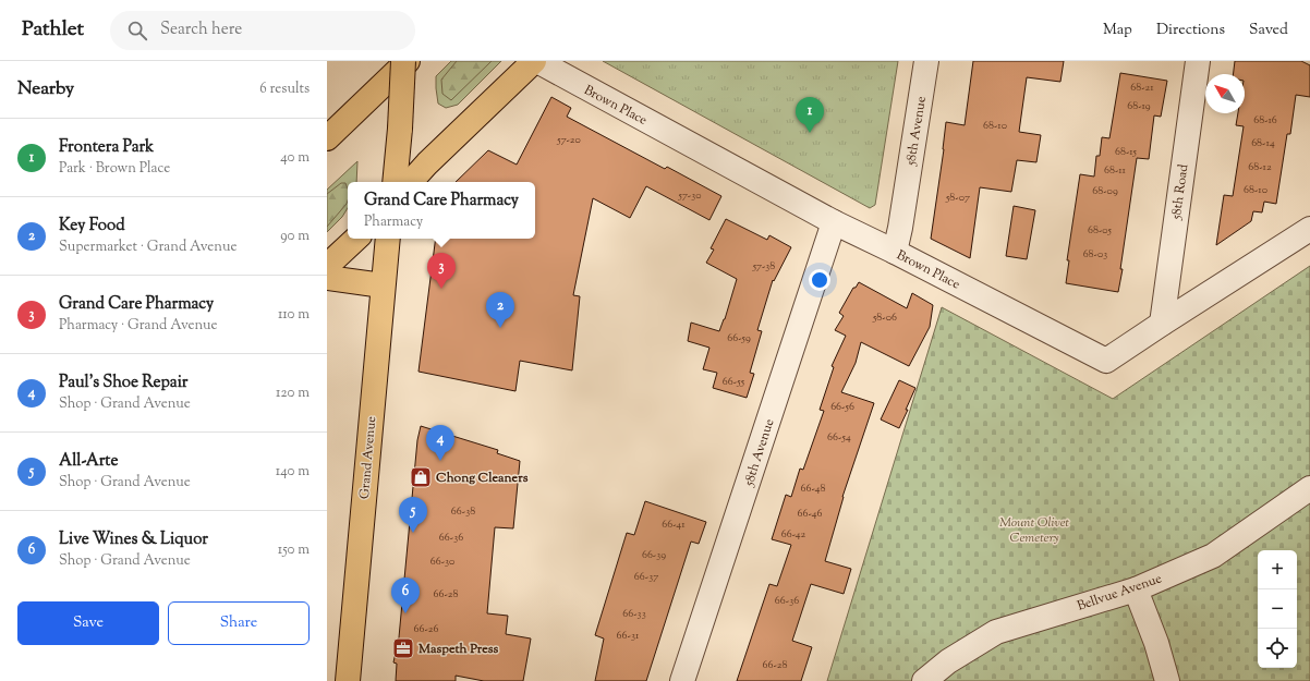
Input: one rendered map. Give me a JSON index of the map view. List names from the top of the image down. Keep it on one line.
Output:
{"streets":{"main road":["Grand Avenue"],"street":["Brown Place","58th Avenue","58th Road","Bellvue Avenue"]},"crossings":[["Brown Place","58th Avenue"],["Brown Place","58th Road"]],"parks":["Mount Olivet Cemetery"],"places":{"shop":["Chong Cleaners"],"office":["Maspeth Press"]},"house_numbers":["68-21","68-19","68-16","68-10","57-20","68-14","68-15","68-12","68-11","68-10","68-09","57-30","58-07","68-05","68-03","57-38","58-06","66-59","66-55","66-56","66-54","66-48","66-38","66-46","66-41","66-42","66-36","66-39","66-30","66-37","66-28","66-36","66-33","66-26","66-31","66-28"],"north":"top left","page":{"header":"Pathlet","search":"Search here","nav":["Map","Directions","Saved"],"heading":["Nearby","6 results"],"pins":["1","3","2","4","5","6"],"list":[{"mark":"1","name":"Frontera Park","note":"Park · Brown Place","value":"40 m"},{"mark":"2","name":"Key Food","note":"Supermarket · Grand Avenue","value":"90 m"},{"mark":"3","name":"Grand Care Pharmacy","note":"Pharmacy · Grand Avenue","value":"110 m"},{"mark":"4","name":"Paul's Shoe Repair","note":"Shop · Grand Avenue","value":"120 m"},{"mark":"5","name":"All-Arte","note":"Shop · Grand Avenue","value":"140 m"},{"mark":"6","name":"Live Wines & Liquor","note":"Shop · Grand Avenue","value":"150 m"}],"popup":["Grand Care Pharmacy","Pharmacy"],"map_buttons":["+","−"],"buttons":["Save","Share"]}}
